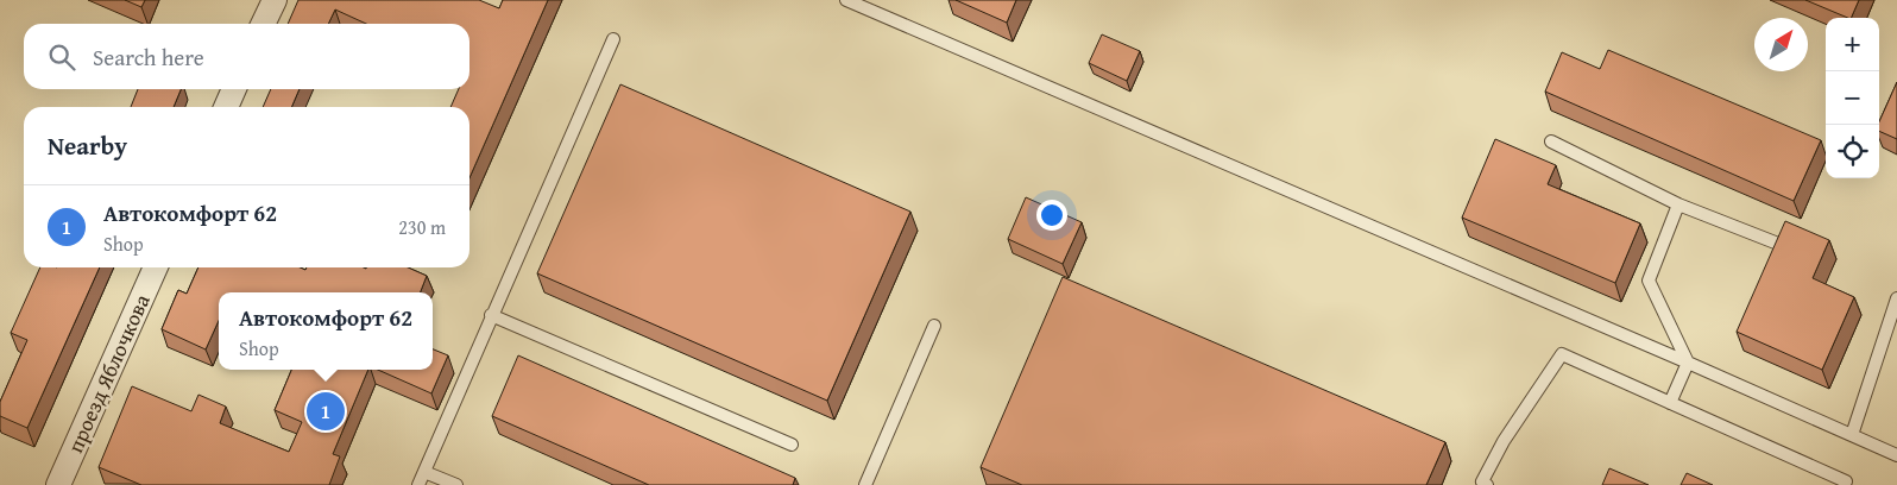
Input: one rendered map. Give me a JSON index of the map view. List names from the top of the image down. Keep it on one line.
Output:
{"streets":{"street":["проезд Яблочкова"]},"north":"top right","page":{"map_buttons":["+","−"],"search":"Search here","heading":"Nearby","list":[{"mark":"1","name":"Автокомфорт 62","note":"Shop","value":"230 m"}],"popup":["Автокомфорт 62","Shop"],"pins":"1"}}
